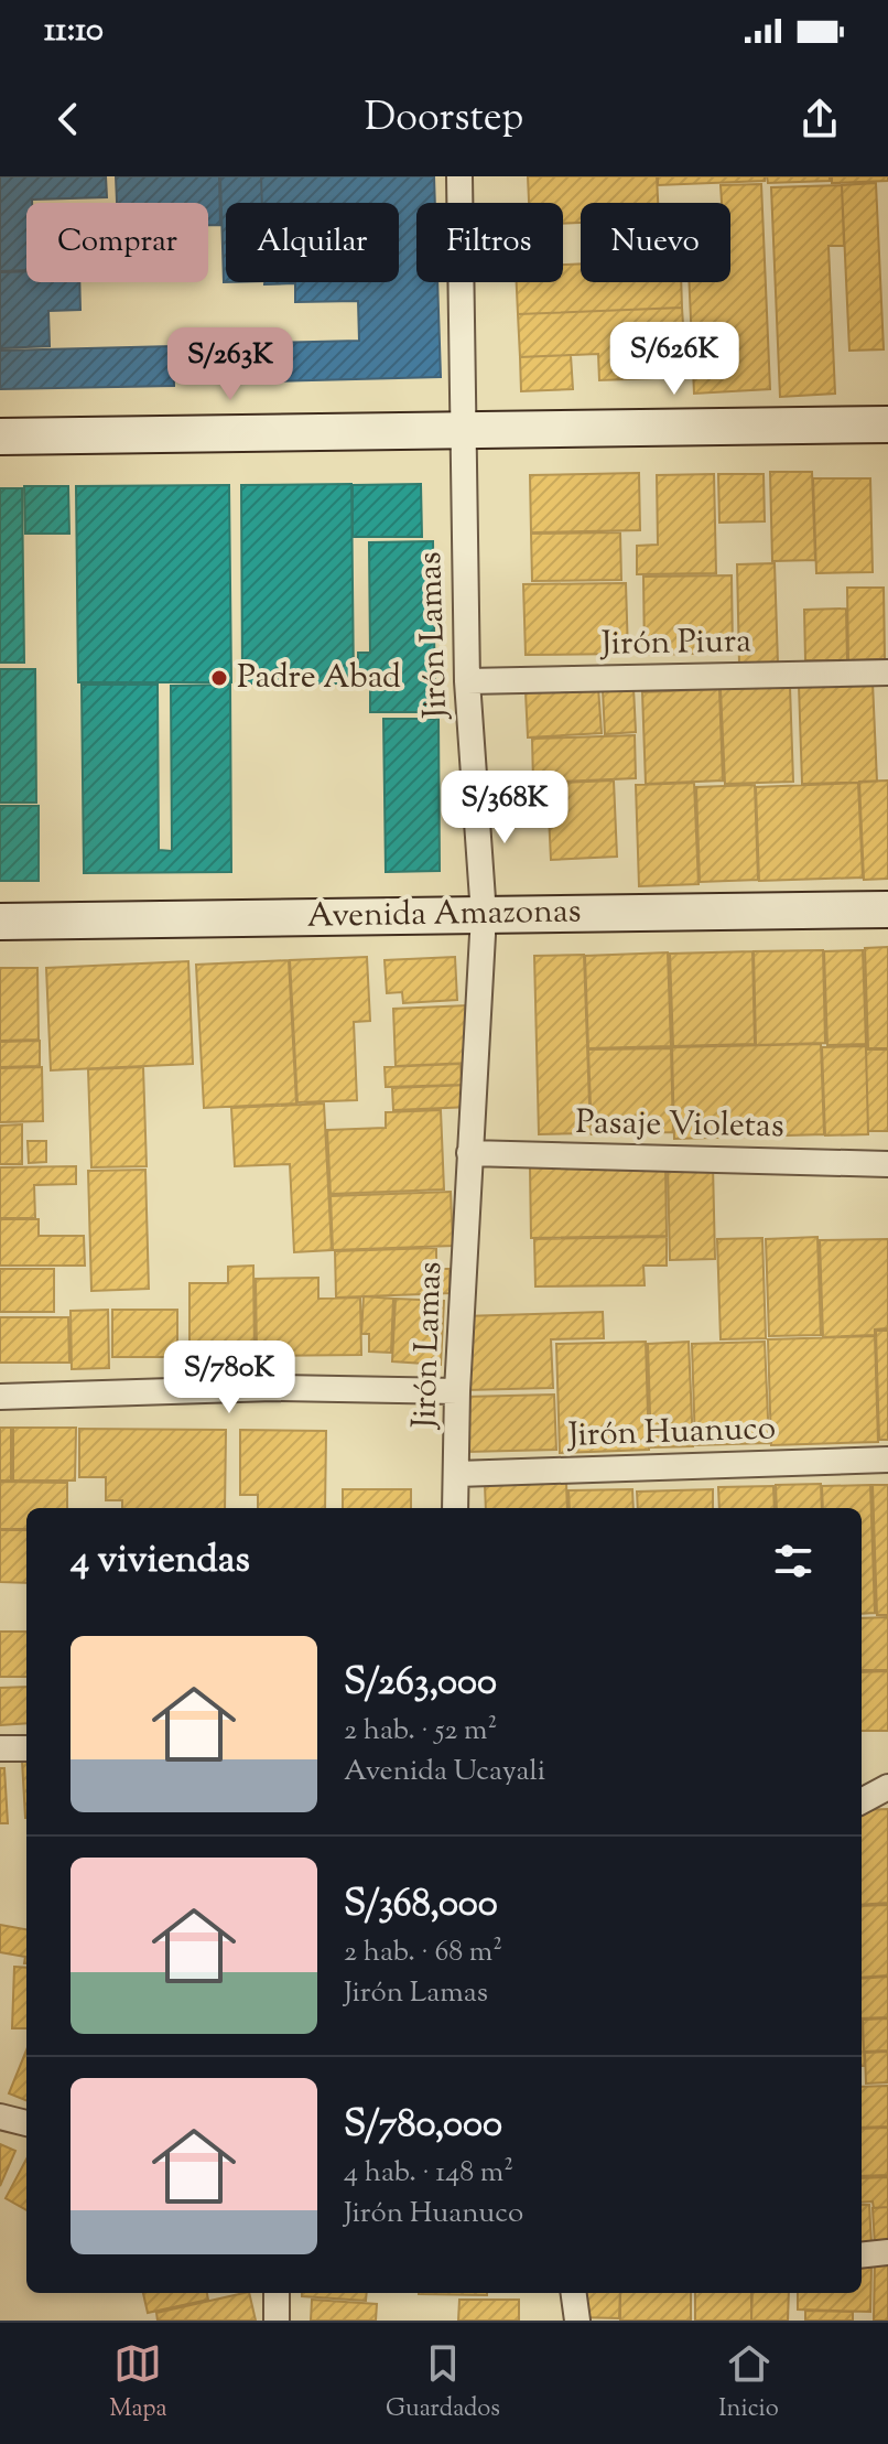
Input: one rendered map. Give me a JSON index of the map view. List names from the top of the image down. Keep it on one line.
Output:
{"streets":{"street":["Jirón Lamas","Jirón Piura","Avenida Amazonas","Pasaje Violetas","Jirón Huanuco"]},"crossings":[["Jirón Lamas","Jirón Piura"],["Jirón Lamas","Avenida Amazonas"],["Jirón Lamas","Pasaje Violetas"],["Jirón Lamas","Jirón Huanuco"]],"places":["Padre Abad"],"page":{"status":"11:10","header":"Doorstep","chip":["Comprar","Alquilar","Filtros","Nuevo"],"price":["S/626K","S/263K","S/368K","S/780K"],"heading":"4 viviendas","list":[{"name":"S/263,000","note":"2 hab. · 52 m² · Avenida Ucayali"},{"name":"S/368,000","note":"2 hab. · 68 m² · Jirón Lamas"},{"name":"S/780,000","note":"4 hab. · 148 m² · Jirón Huanuco"}],"tabs":["Mapa","Guardados","Inicio"]}}
